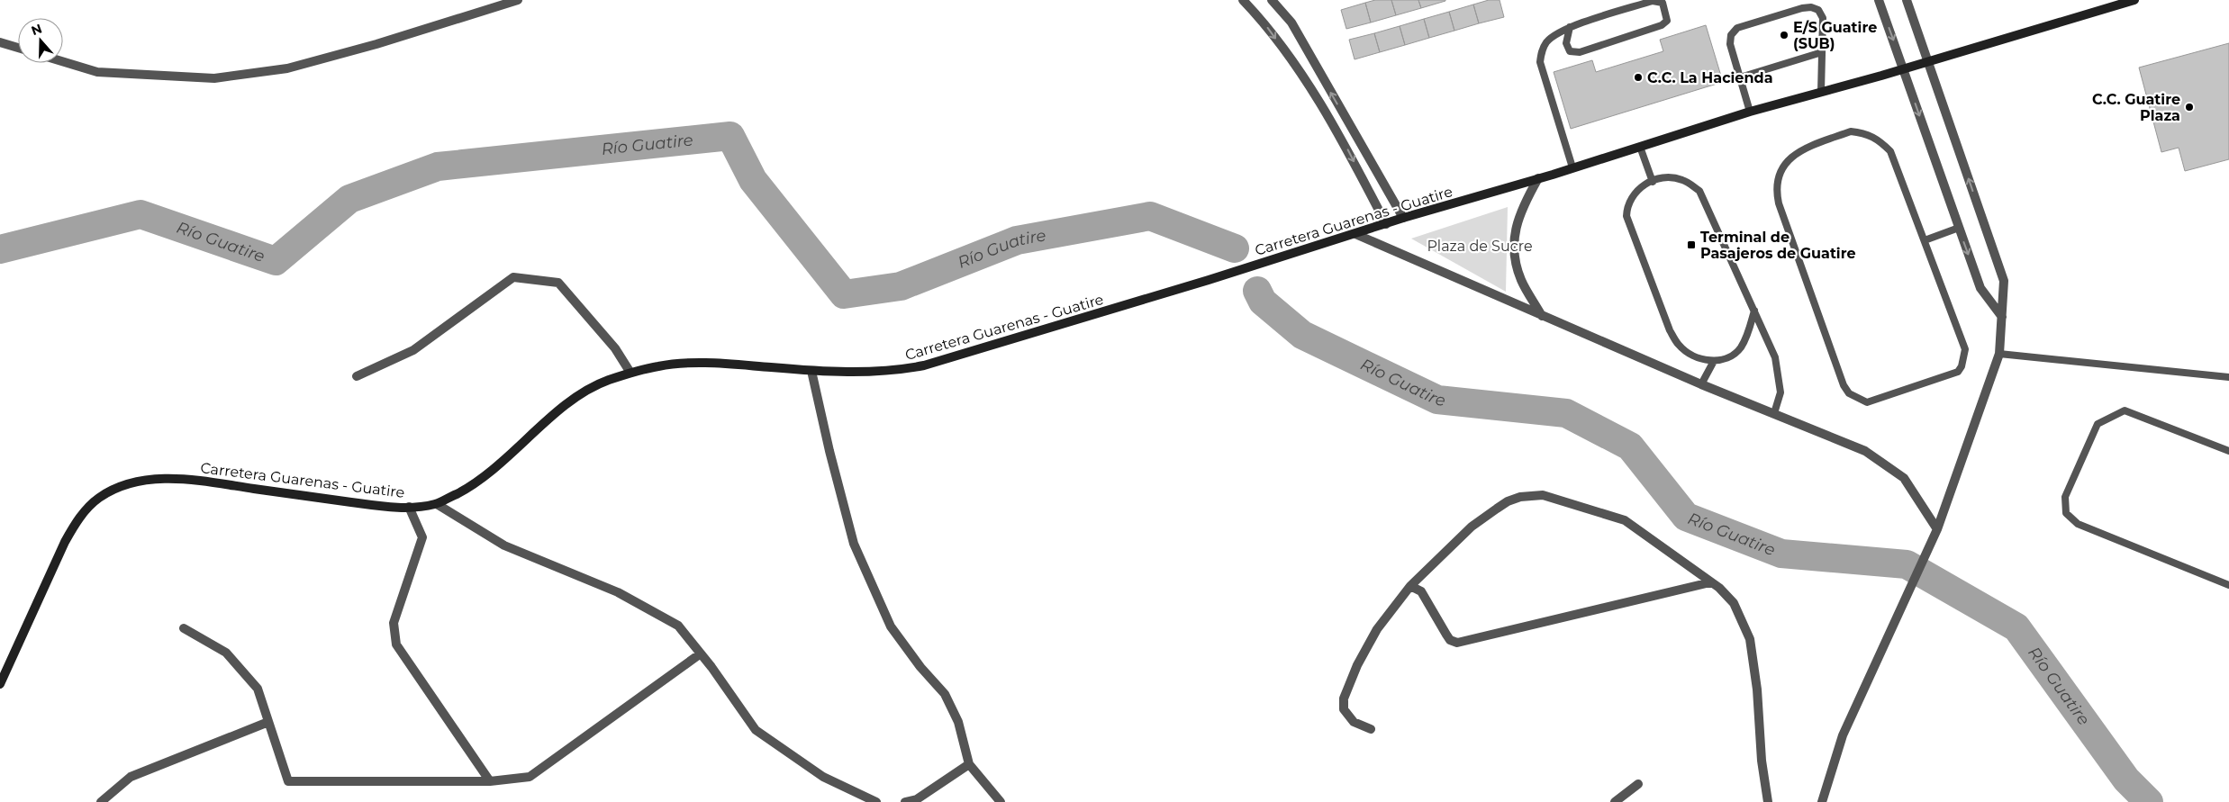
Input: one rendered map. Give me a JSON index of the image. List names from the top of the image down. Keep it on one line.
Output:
{"streets":{"main road":["Carretera Guarenas - Guatire"]},"water":["Río Guatire"],"parks":["Plaza de Sucre"],"places":{"other":["E/S Guatire (SUB)","C.C. La Hacienda","C.C. Guatire Plaza"],"transit":["Terminal de Pasajeros de Guatire"]},"north":"top"}
